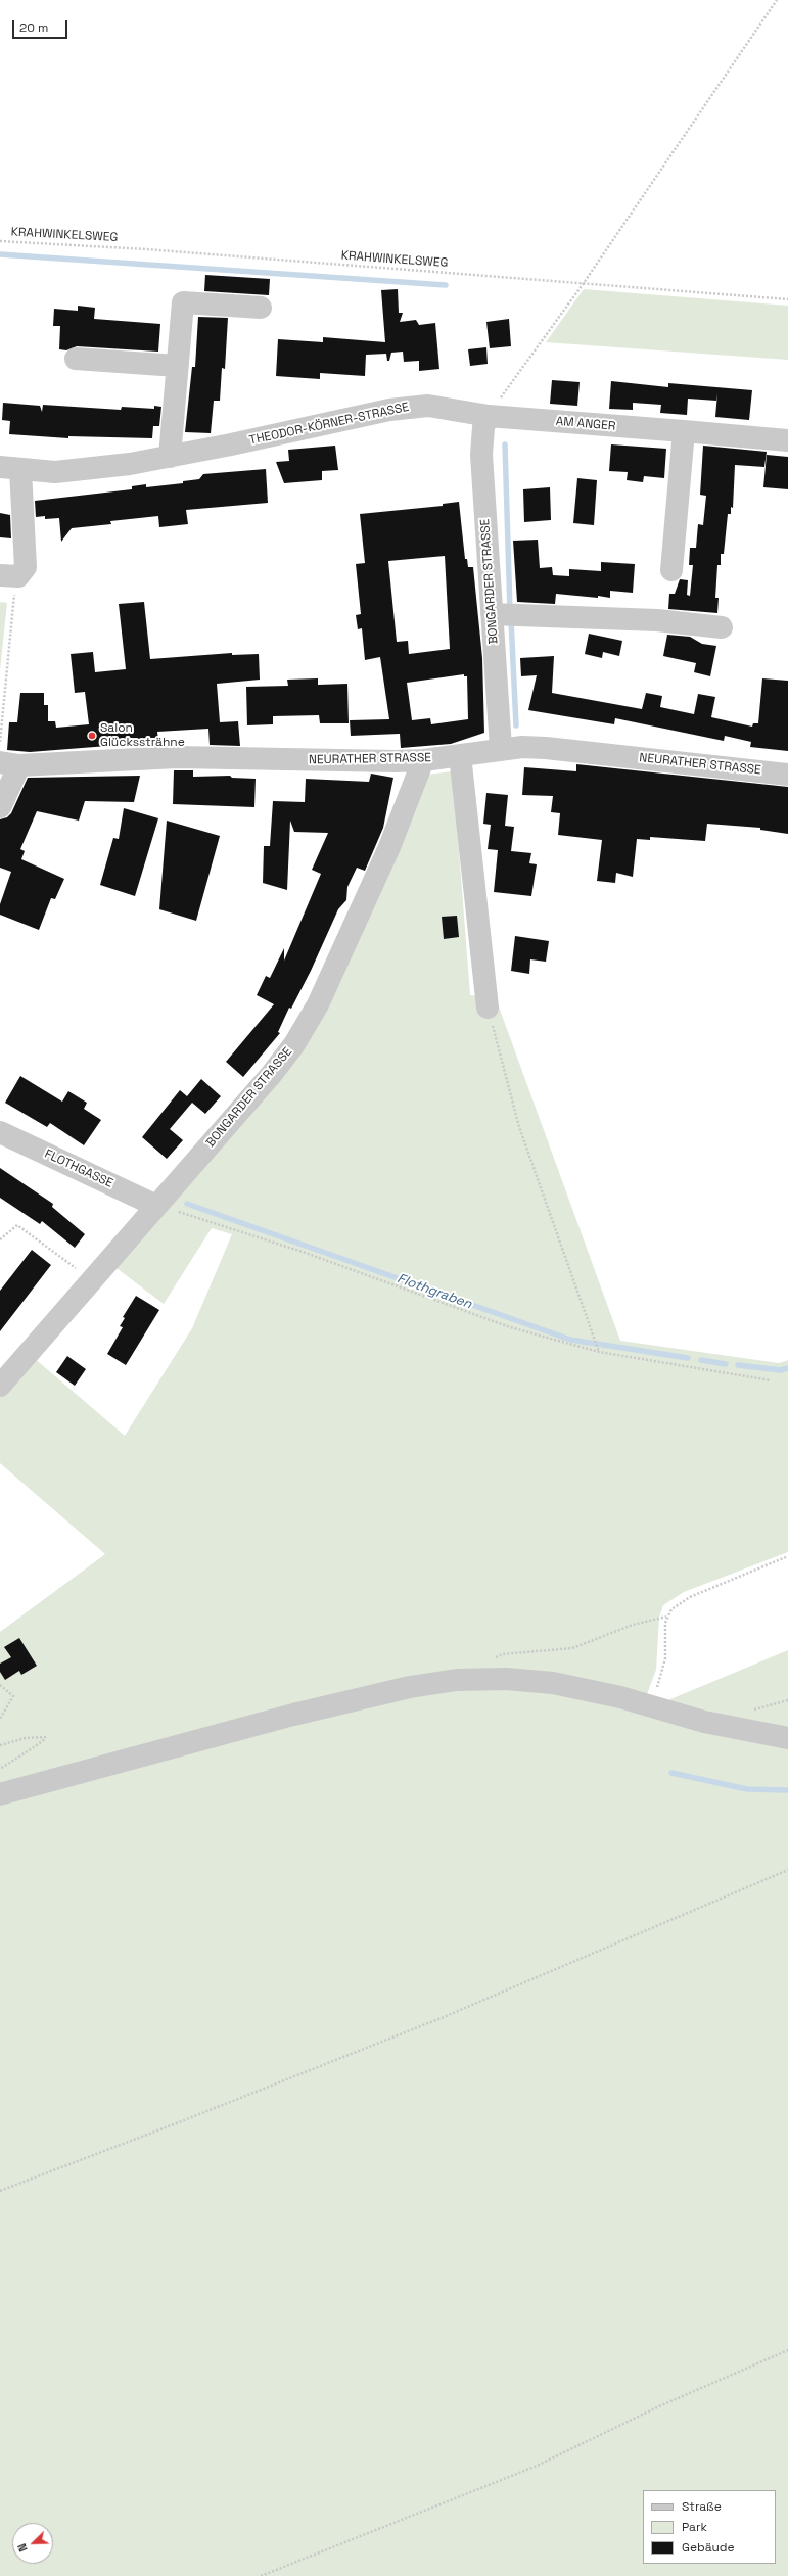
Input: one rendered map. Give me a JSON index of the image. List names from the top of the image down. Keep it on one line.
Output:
{"streets":{"street":["THEODOR-KÖRNER-STRASSE","AM ANGER","BONGARDER STRASSE","NEURATHER STRASSE","FLOTHGASSE"],"path":["KRAHWINKELSWEG"]},"crossings":[["THEODOR-KÖRNER-STRASSE","AM ANGER"],["THEODOR-KÖRNER-STRASSE","BONGARDER STRASSE"],["AM ANGER","BONGARDER STRASSE"],["BONGARDER STRASSE","NEURATHER STRASSE"],["BONGARDER STRASSE","FLOTHGASSE"]],"water":["Flothgraben"],"places":["Salon Glückssträhne"],"legend":["Straße","Park","Gebäude"],"scale_bar":"20 m","north":"bottom left"}
